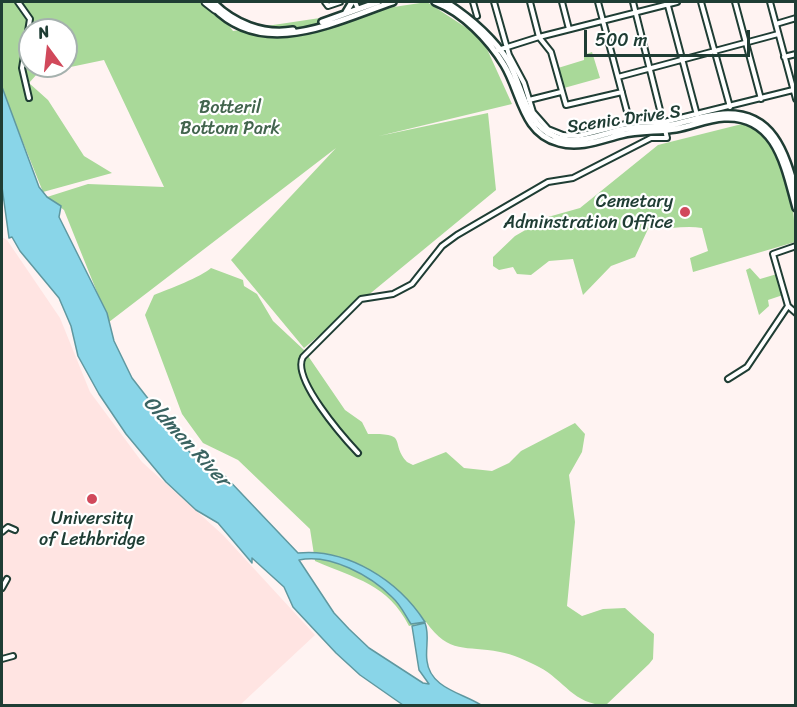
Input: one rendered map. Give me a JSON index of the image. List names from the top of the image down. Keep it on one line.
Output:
{"streets":{"main road":["Scenic Drive S"]},"water":["Oldman River"],"parks":["Botteril Bottom Park"],"places":["Cemetary Adminstration Office","University of Lethbridge"],"scale_bar":"500 m","north":"top"}
